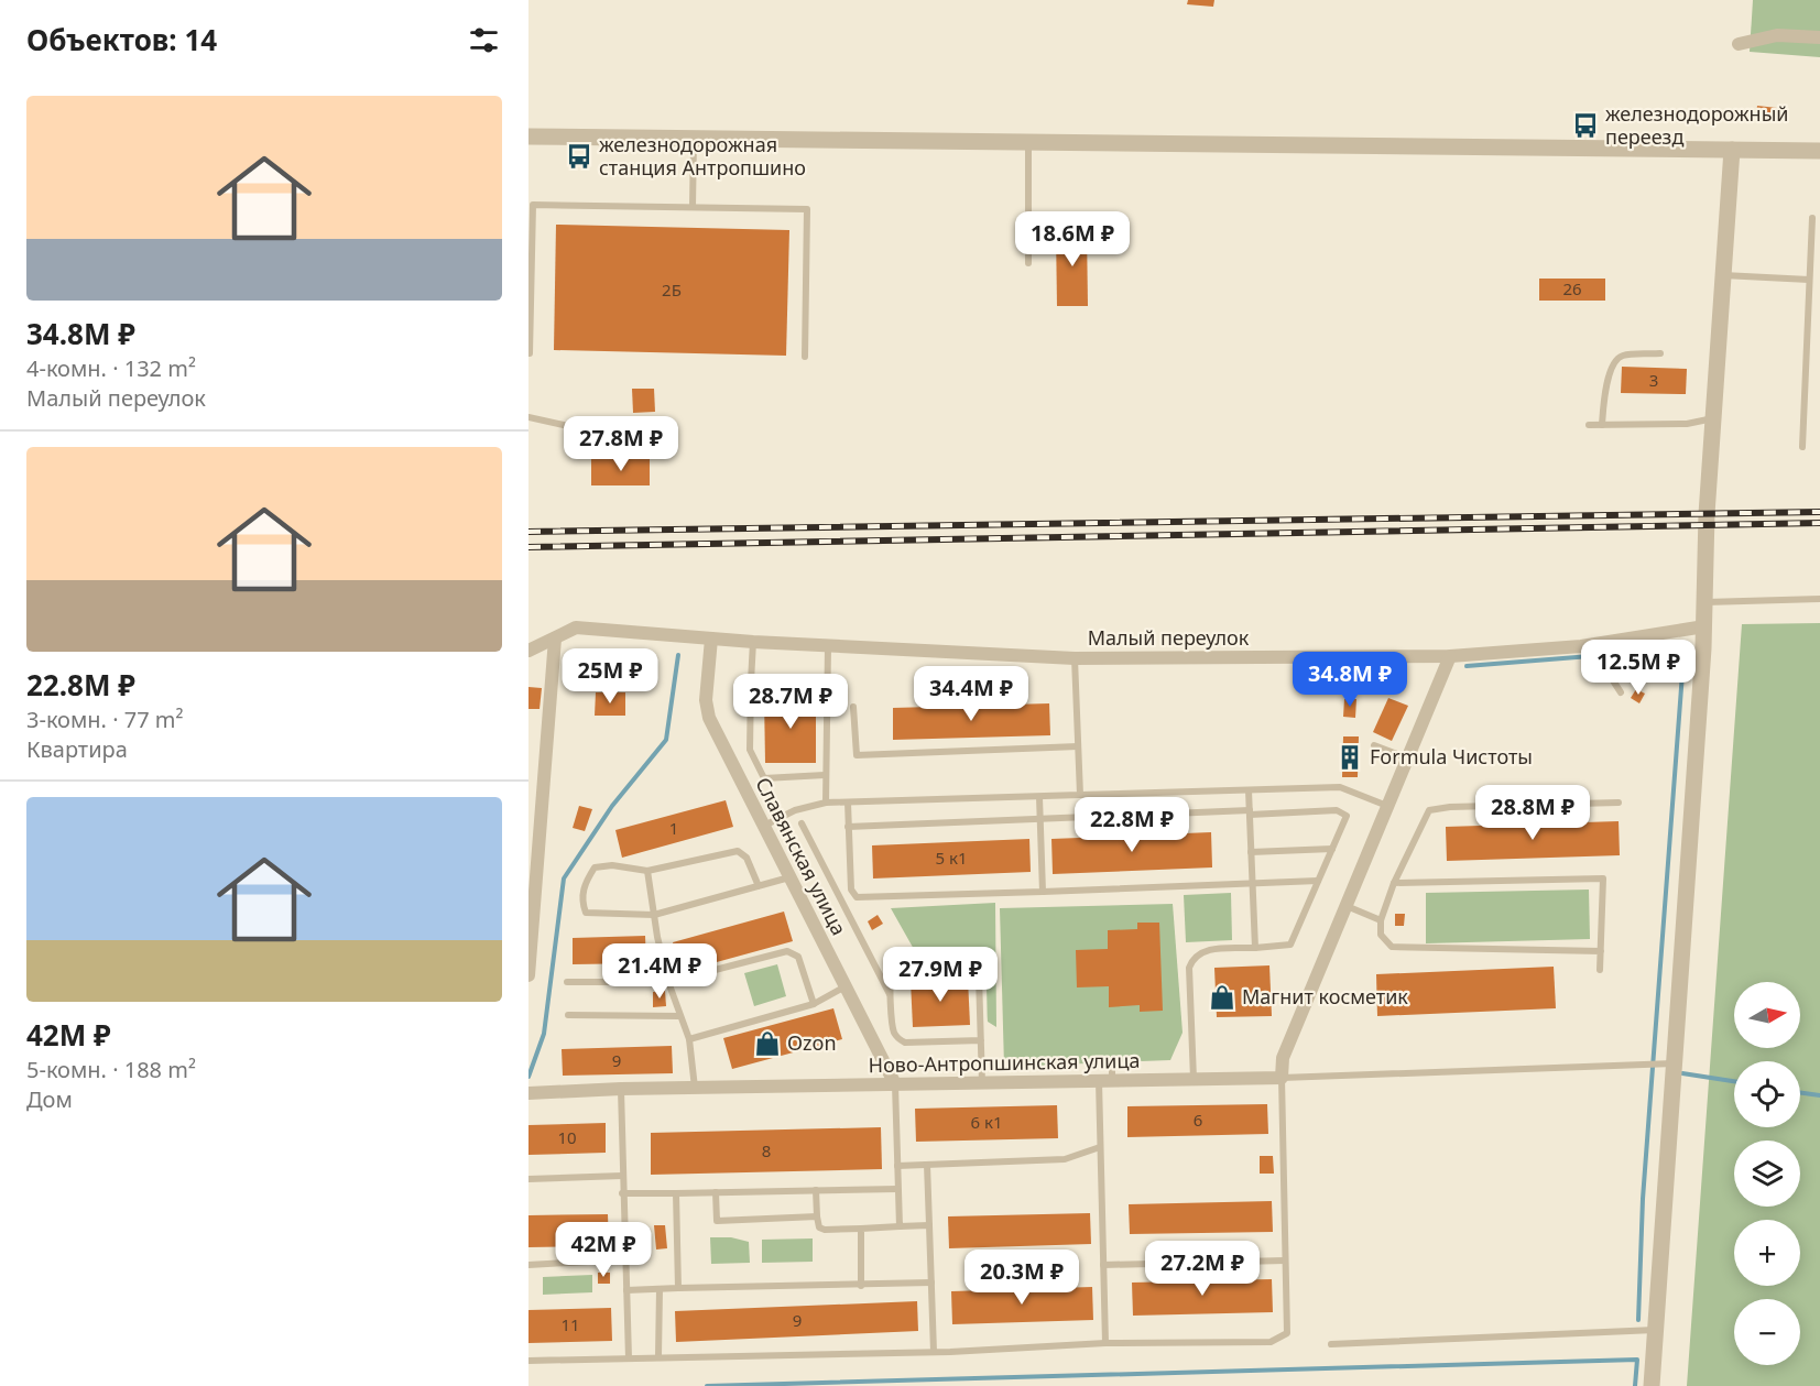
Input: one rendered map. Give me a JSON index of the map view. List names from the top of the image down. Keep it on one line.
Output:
{"streets":{"street":["Малый переулок","Славянская улица","Ново-Антропшинская улица"]},"crossings":[["Малый переулок","Славянская улица"],["Славянская улица","Ново-Антропшинская улица"]],"places":{"bus stop":["железнодорожный переезд","железнодорожная станция Антропшино"],"building":["Formula Чистоты"],"shop":["Магнит косметик","Ozon"]},"house_numbers":["26","2Б","3","1","5 к1","9","6","6 к1","10","8","9","11"],"north":"right","page":{"heading":"Объектов: 14","list":[{"name":"34.8M ₽","note":"4-комн. · 132 m² · Малый переулок"},{"name":"22.8M ₽","note":"3-комн. · 77 m² · Квартира"},{"name":"42M ₽","note":"5-комн. · 188 m² · Дом"}],"price":["18.6M ₽","27.8M ₽","12.5M ₽","25M ₽","34.8M ₽","34.4M ₽","28.7M ₽","28.8M ₽","22.8M ₽","21.4M ₽","27.9M ₽","42M ₽","27.2M ₽","20.3M ₽"],"map_buttons":["+","−"]}}
